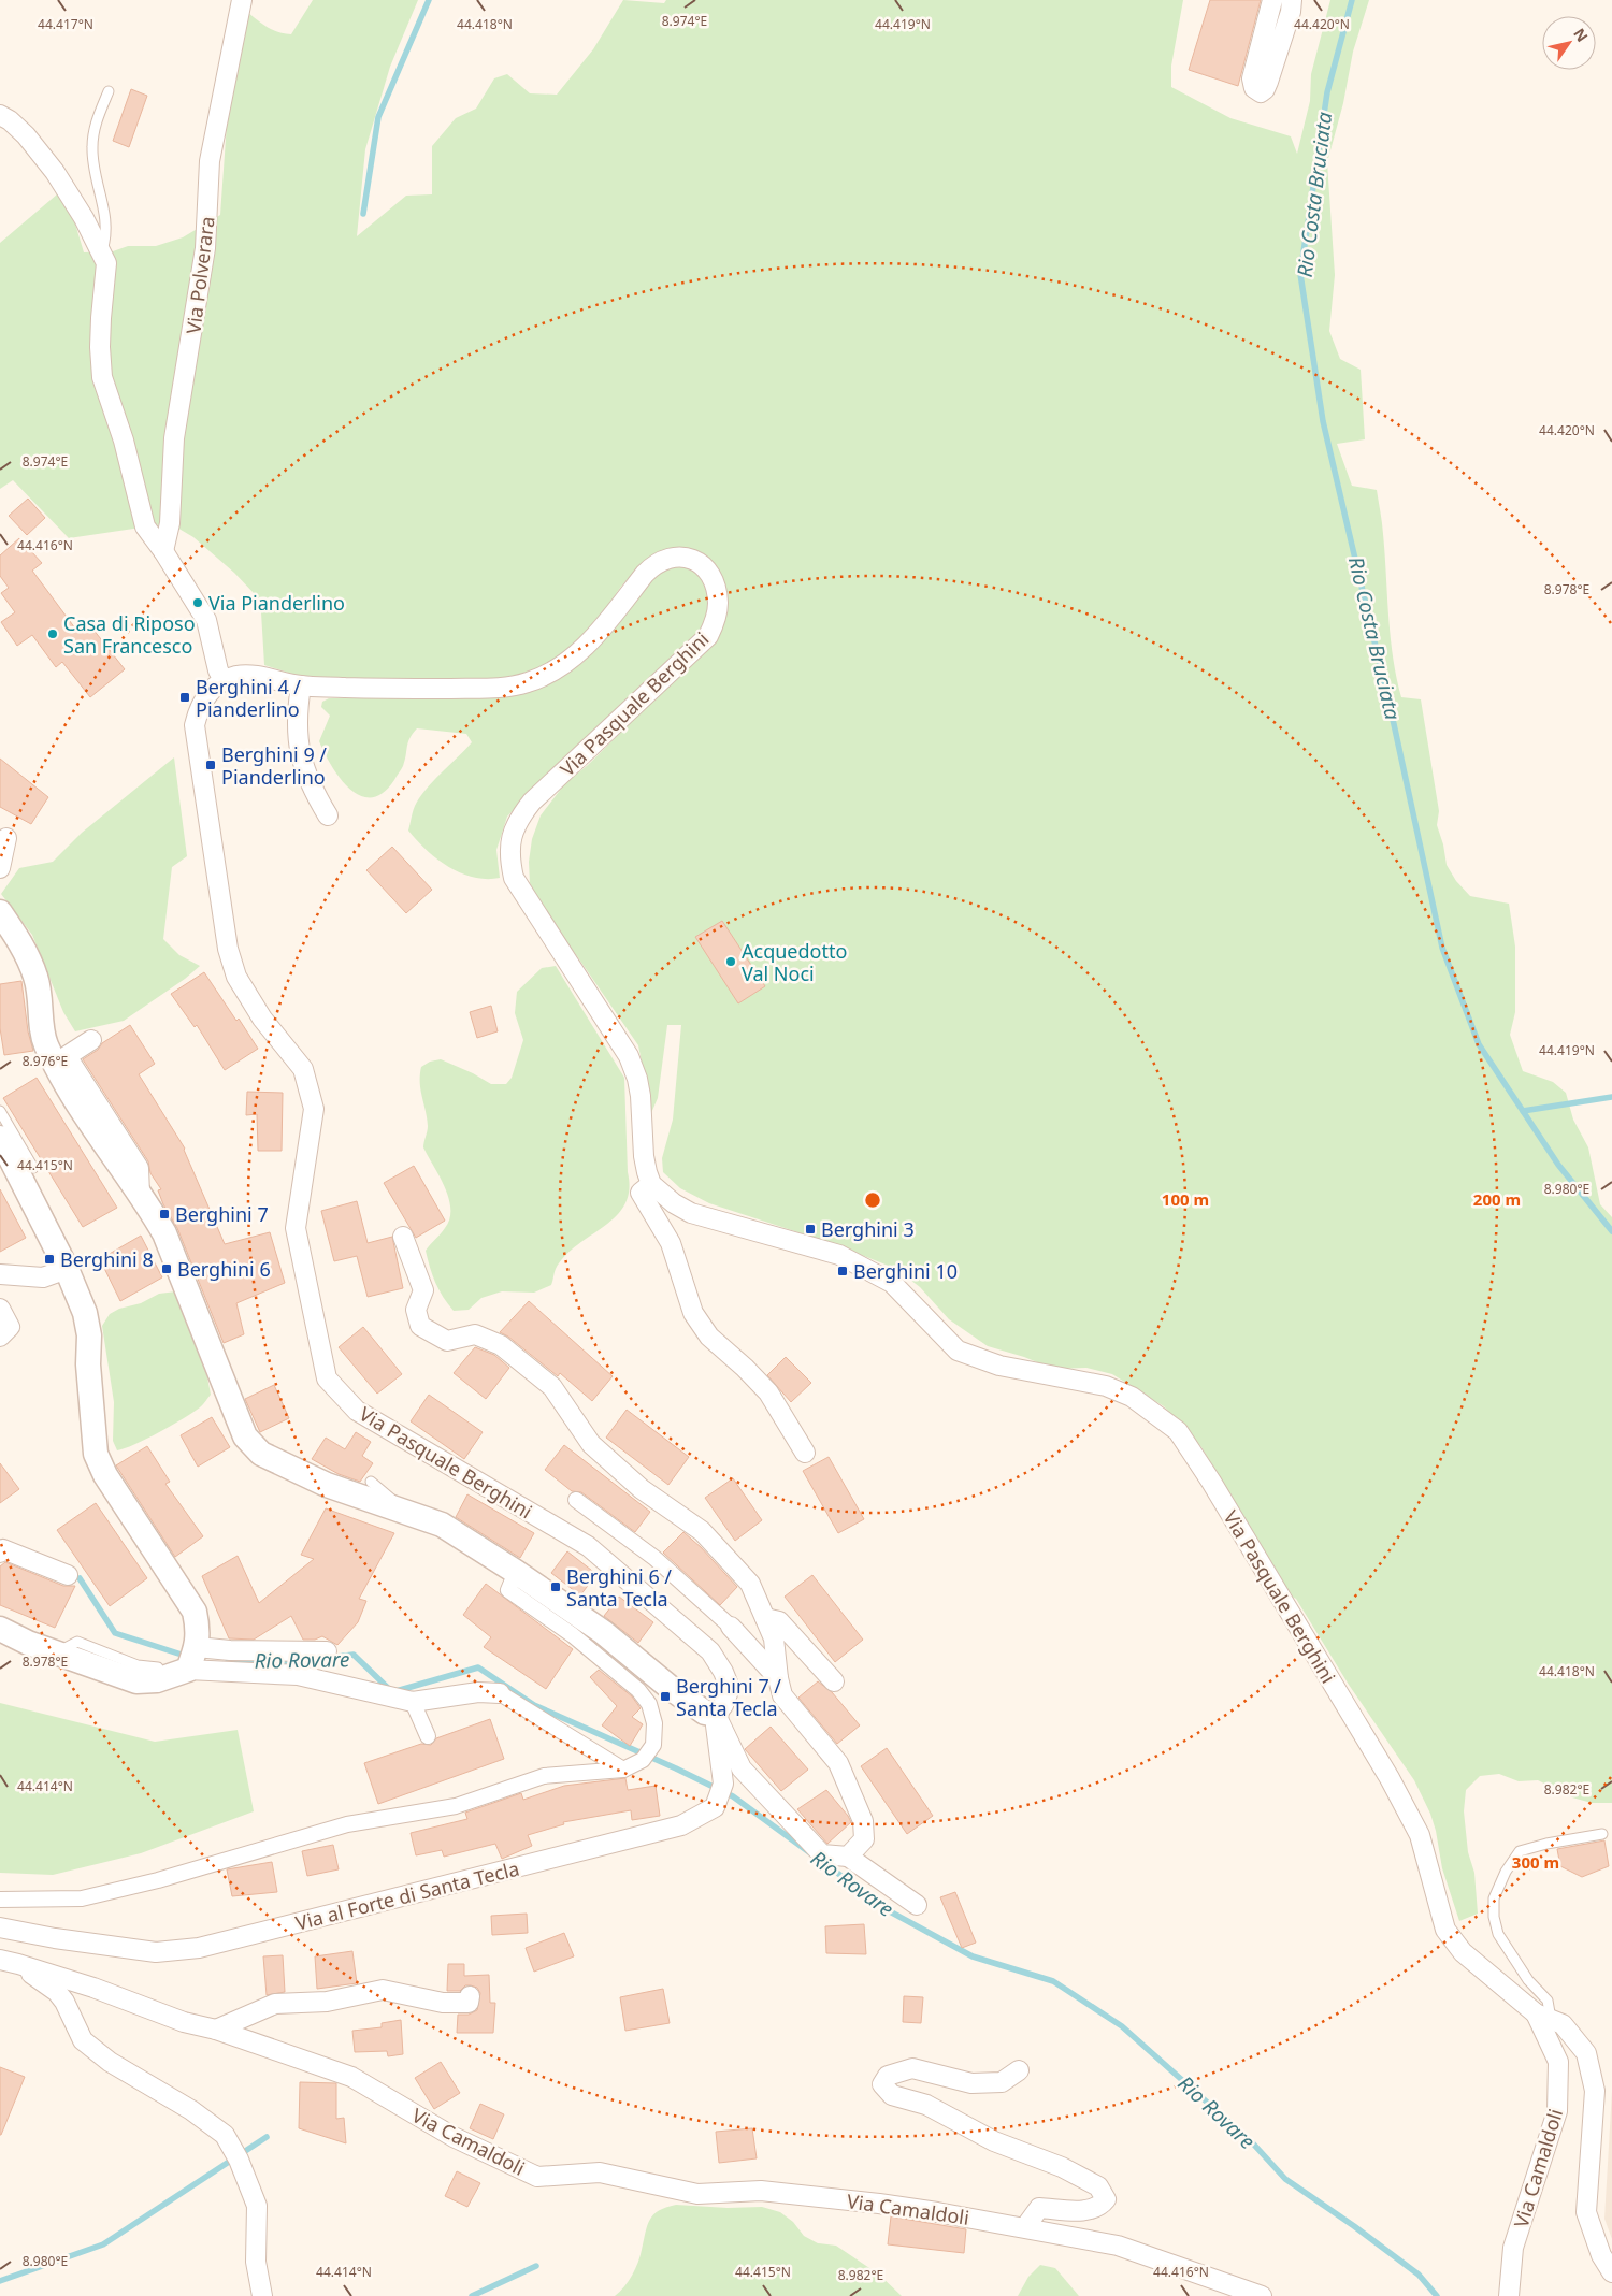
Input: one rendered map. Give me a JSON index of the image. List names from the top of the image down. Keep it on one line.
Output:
{"streets":{"street":["Via Polverara","Via Pasquale Berghini","Via al Forte di Santa Tecla","Via Camaldoli"]},"crossings":[["Via Pasquale Berghini","Via al Forte di Santa Tecla"],["Via Pasquale Berghini","Via Camaldoli"]],"water":["Rio Costa Bruciata","Rio Rovare"],"places":{"other":["Via Pianderlino","Casa di Riposo San Francesco","Acquedotto Val Noci"],"transit":["Berghini 4 / Pianderlino","Berghini 9 / Pianderlino","Berghini 7","Berghini 3","Berghini 8","Berghini 6","Berghini 10","Berghini 6 / Santa Tecla","Berghini 7 / Santa Tecla"]},"north":"top right","coordinates":["8.974°E","44.417°N","44.418°N","44.419°N","44.420°N","44.416°N","8.978°E","8.976°E","44.415°N","8.980°E","44.414°N","8.982°E"],"rings":["100 m","200 m","300 m"]}
